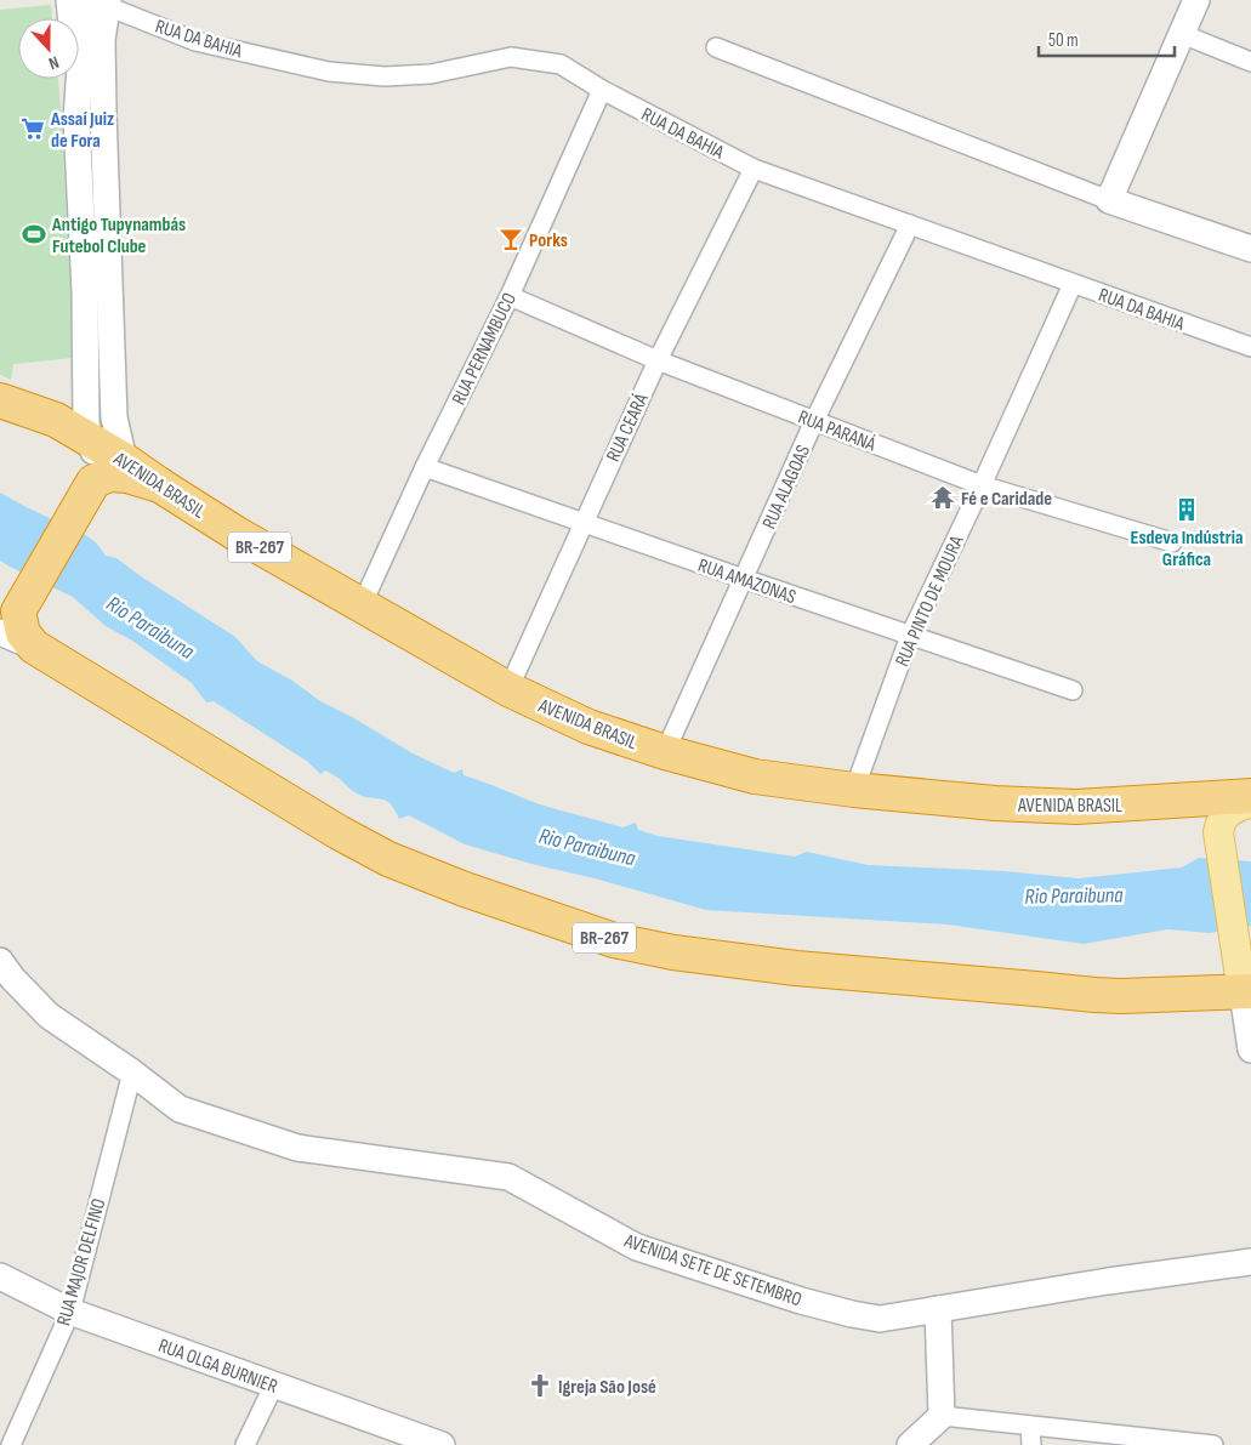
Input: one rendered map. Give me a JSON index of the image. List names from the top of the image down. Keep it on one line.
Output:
{"streets":{"highway":["AVENIDA BRASIL","BR-267"],"street":["RUA DA BAHIA","RUA PERNAMBUCO","RUA CEARÁ","RUA PARANÁ","RUA ALAGOAS","RUA AMAZONAS","RUA PINTO DE MOURA","RUA MAJOR DELFINO","AVENIDA SETE DE SETEMBRO","RUA OLGA BURNIER"]},"crossings":[["RUA DA BAHIA","RUA PERNAMBUCO"],["RUA DA BAHIA","RUA CEARÁ"],["RUA DA BAHIA","RUA ALAGOAS"],["RUA DA BAHIA","RUA PINTO DE MOURA"],["RUA PERNAMBUCO","RUA PARANÁ"],["RUA PERNAMBUCO","AVENIDA BRASIL"],["RUA PERNAMBUCO","RUA AMAZONAS"],["RUA CEARÁ","RUA PARANÁ"],["RUA CEARÁ","AVENIDA BRASIL"],["RUA CEARÁ","RUA AMAZONAS"],["RUA PARANÁ","RUA ALAGOAS"],["RUA PARANÁ","RUA PINTO DE MOURA"],["AVENIDA BRASIL","RUA ALAGOAS"],["AVENIDA BRASIL","RUA PINTO DE MOURA"],["RUA ALAGOAS","RUA AMAZONAS"],["RUA AMAZONAS","RUA PINTO DE MOURA"],["RUA MAJOR DELFINO","AVENIDA SETE DE SETEMBRO"],["RUA MAJOR DELFINO","RUA OLGA BURNIER"]],"water":["Rio Paraibuna"],"places":{"supermarket":["Assaí Juiz de Fora"],"sports":["Antigo Tupynambás Futebol Clube"],"bar":["Porks"],"temple":["Fé e Caridade"],"building":["Esdeva Indústria Gráfica"],"church":["Igreja São José"]},"scale_bar":"50 m","north":"bottom"}
